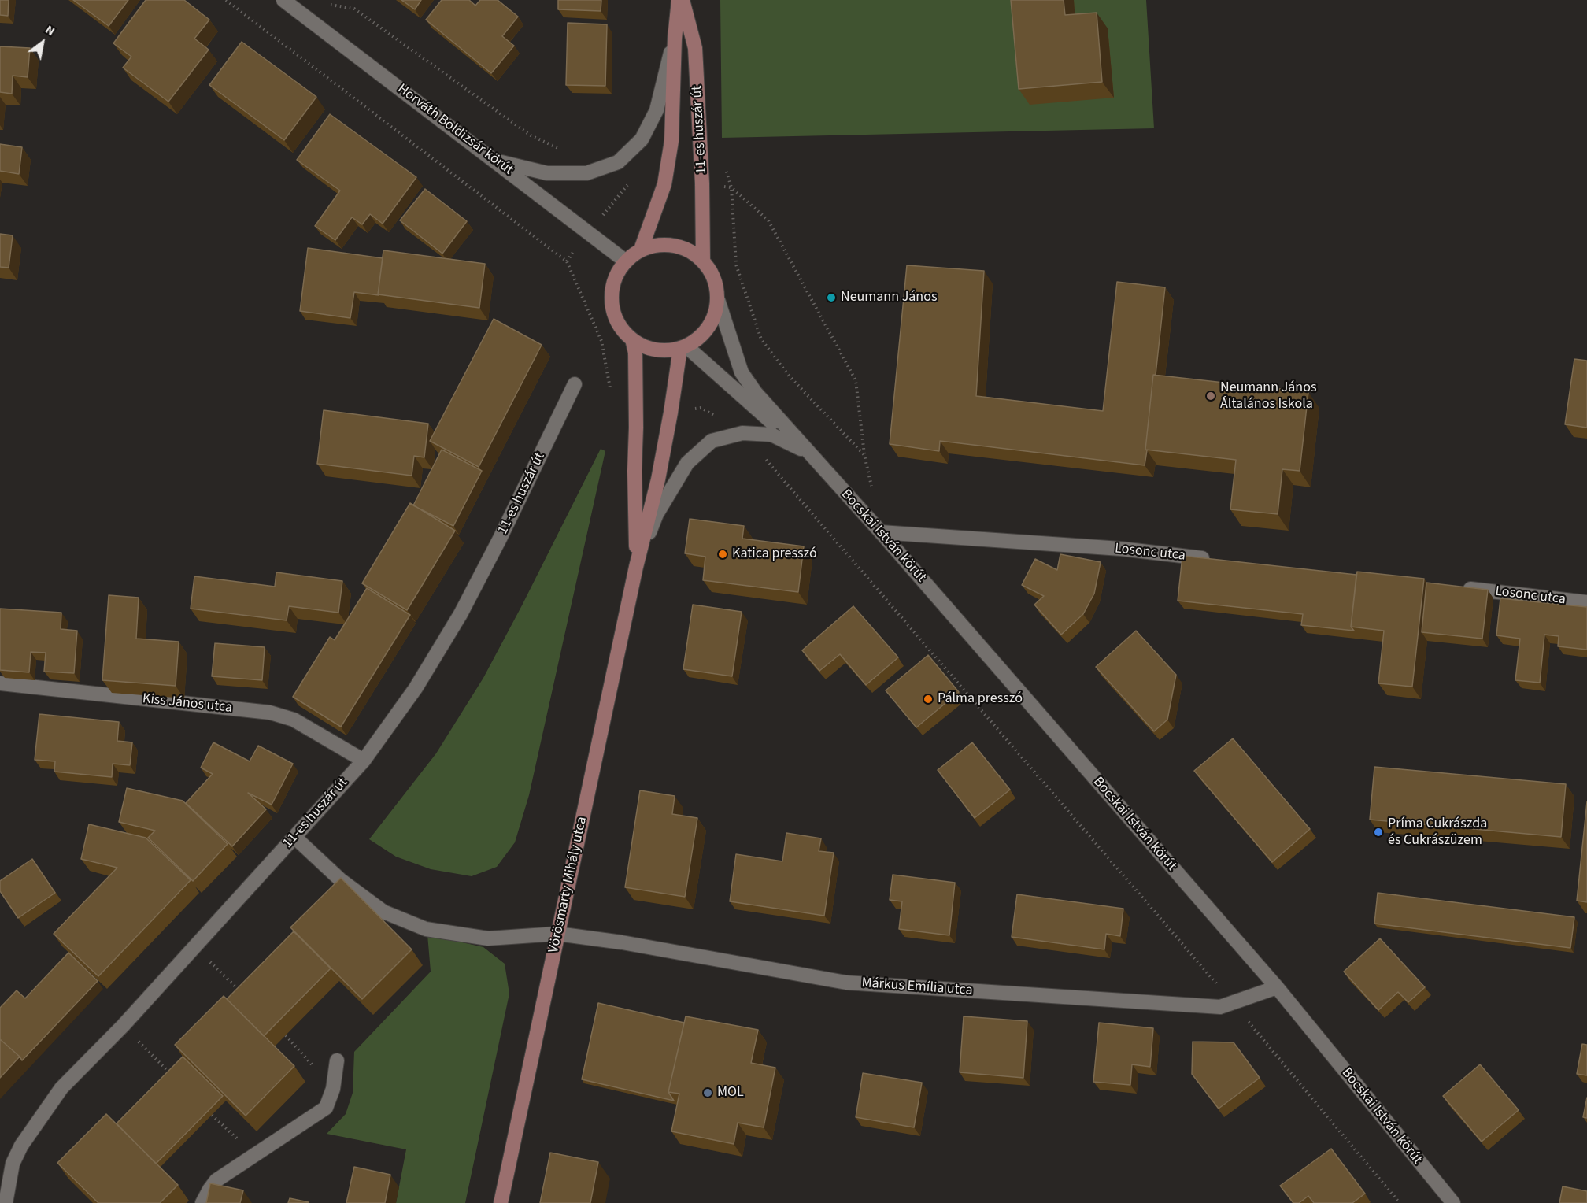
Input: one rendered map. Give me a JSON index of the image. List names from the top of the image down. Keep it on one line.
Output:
{"streets":{"main road":["11-es huszár út","Vörösmarty Mihály utca"],"street":["Horváth Boldizsár körút","Bocskai István körút","Losonc utca","Kiss János utca","Márkus Emília utca"]},"crossings":[["Horváth Boldizsár körút","11-es huszár út"],["Horváth Boldizsár körút","Bocskai István körút"],["11-es huszár út","Bocskai István körút"],["11-es huszár út","Kiss János utca"],["11-es huszár út","Márkus Emília utca"],["Bocskai István körút","Losonc utca"],["Bocskai István körút","Márkus Emília utca"],["Vörösmarty Mihály utca","Márkus Emília utca"]],"places":["Neumann János","Neumann János Általános Iskola","Katica presszó","Pálma presszó","Príma Cukrászda és Cukrászüzem","MOL"],"north":"top right"}
